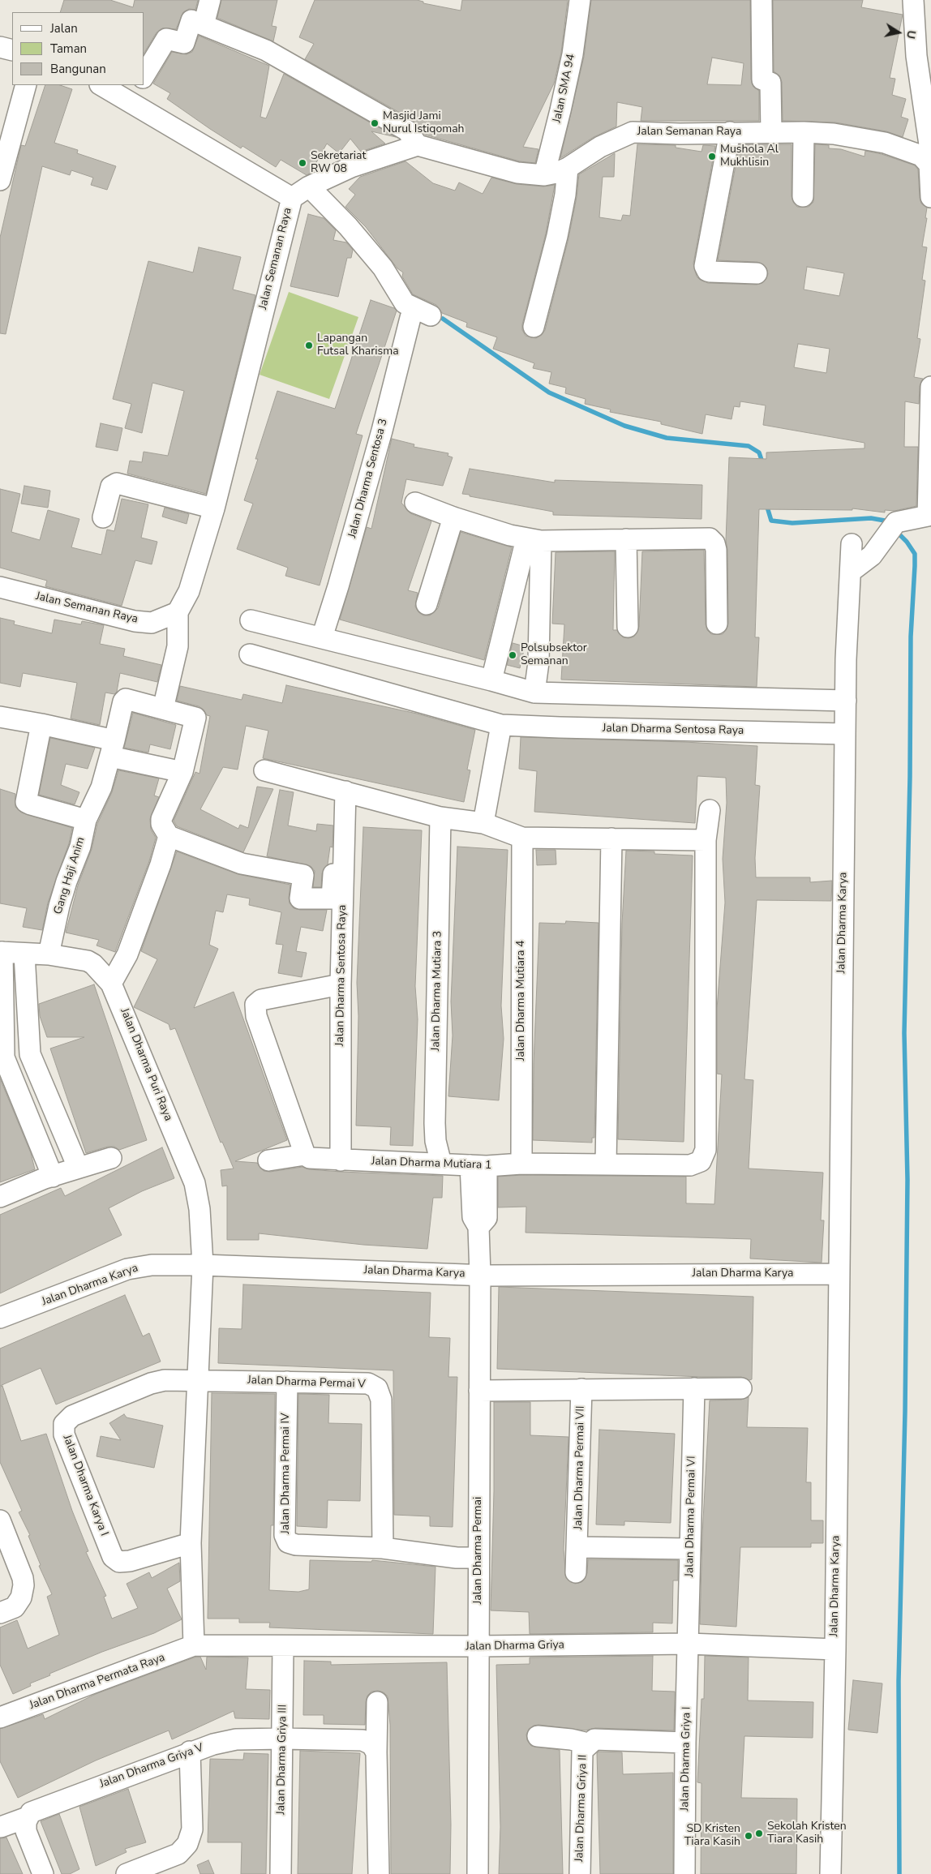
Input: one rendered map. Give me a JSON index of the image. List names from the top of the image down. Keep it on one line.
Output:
{"streets":{"street":["Jalan SMA 94","Jalan Semanan Raya","Jalan Dharma Sentosa 3","Jalan Dharma Sentosa Raya","Gang Haji Anim","Jalan Dharma Karya","Jalan Dharma Mutiara 3","Jalan Dharma Mutiara 4","Jalan Dharma Puri Raya","Jalan Dharma Mutiara 1","Jalan Dharma Permai V","Jalan Dharma Permai VII","Jalan Dharma Permai IV","Jalan Dharma Karya I","Jalan Dharma Permai VI","Jalan Dharma Permai","Jalan Dharma Griya","Jalan Dharma Permata Raya","Jalan Dharma Griya I","Jalan Dharma Griya III","Jalan Dharma Griya V","Jalan Dharma Griya II"]},"crossings":[["Jalan SMA 94","Jalan Semanan Raya"],["Jalan Dharma Sentosa Raya","Jalan Dharma Karya"],["Jalan Dharma Sentosa Raya","Jalan Dharma Mutiara 1"],["Gang Haji Anim","Jalan Dharma Puri Raya"],["Jalan Dharma Karya","Jalan Dharma Puri Raya"],["Jalan Dharma Karya","Jalan Dharma Permai"],["Jalan Dharma Karya","Jalan Dharma Griya"],["Jalan Dharma Mutiara 3","Jalan Dharma Mutiara 1"],["Jalan Dharma Mutiara 4","Jalan Dharma Mutiara 1"],["Jalan Dharma Mutiara 1","Jalan Dharma Permai"],["Jalan Dharma Permai V","Jalan Dharma Permai IV"],["Jalan Dharma Permai V","Jalan Dharma Karya I"],["Jalan Dharma Permai IV","Jalan Dharma Permai"],["Jalan Dharma Permai VI","Jalan Dharma Griya"],["Jalan Dharma Permai VI","Jalan Dharma Griya I"],["Jalan Dharma Permai","Jalan Dharma Griya"],["Jalan Dharma Griya","Jalan Dharma Permata Raya"],["Jalan Dharma Griya","Jalan Dharma Griya I"],["Jalan Dharma Griya","Jalan Dharma Griya III"],["Jalan Dharma Griya I","Jalan Dharma Griya II"],["Jalan Dharma Griya III","Jalan Dharma Griya V"]],"places":["Masjid Jami Nurul Istiqomah","Mushola Al Mukhlisin","Sekretariat RW 08","Lapangan Futsal Kharisma","Polsubsektor Semanan","Sekolah Kristen Tiara Kasih","SD Kristen Tiara Kasih"],"legend":["Jalan","Taman","Bangunan"],"north":"right"}
